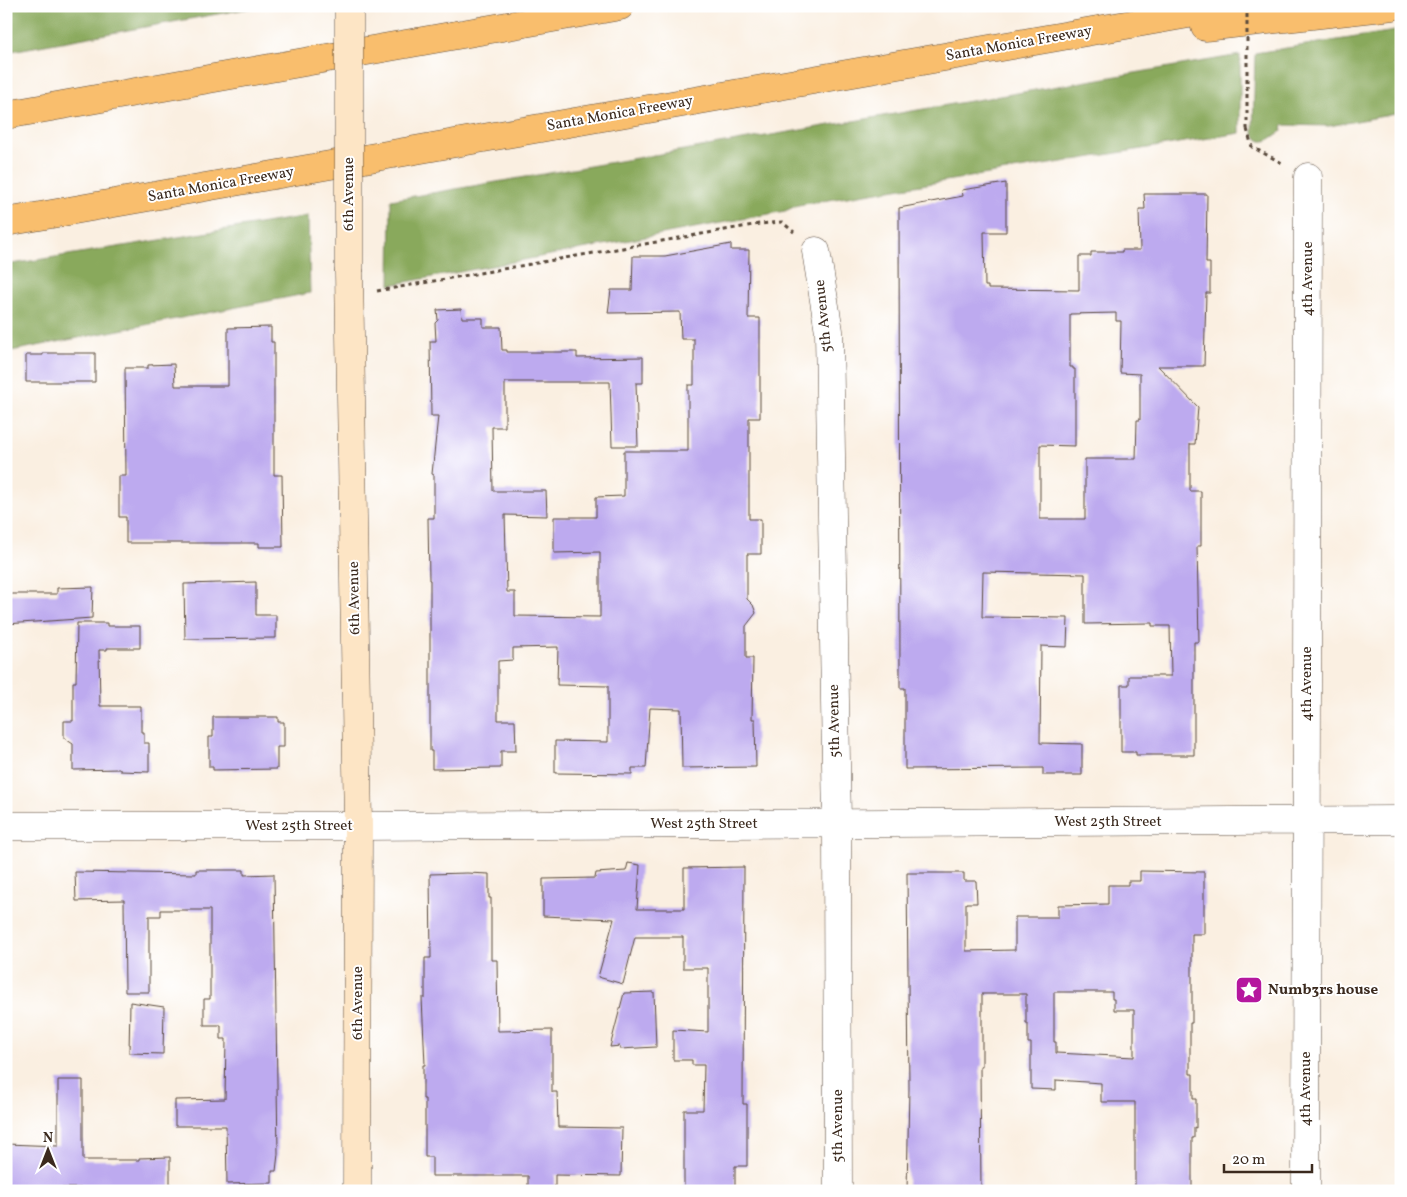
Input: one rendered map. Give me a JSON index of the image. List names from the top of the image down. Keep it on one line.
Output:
{"streets":{"highway":["Santa Monica Freeway"],"street":["6th Avenue","4th Avenue","5th Avenue","West 25th Street"]},"crossings":[["6th Avenue","West 25th Street"],["4th Avenue","West 25th Street"],["5th Avenue","West 25th Street"]],"places":{"place":["Numb3rs house"]},"scale_bar":"20 m","north":"top"}
